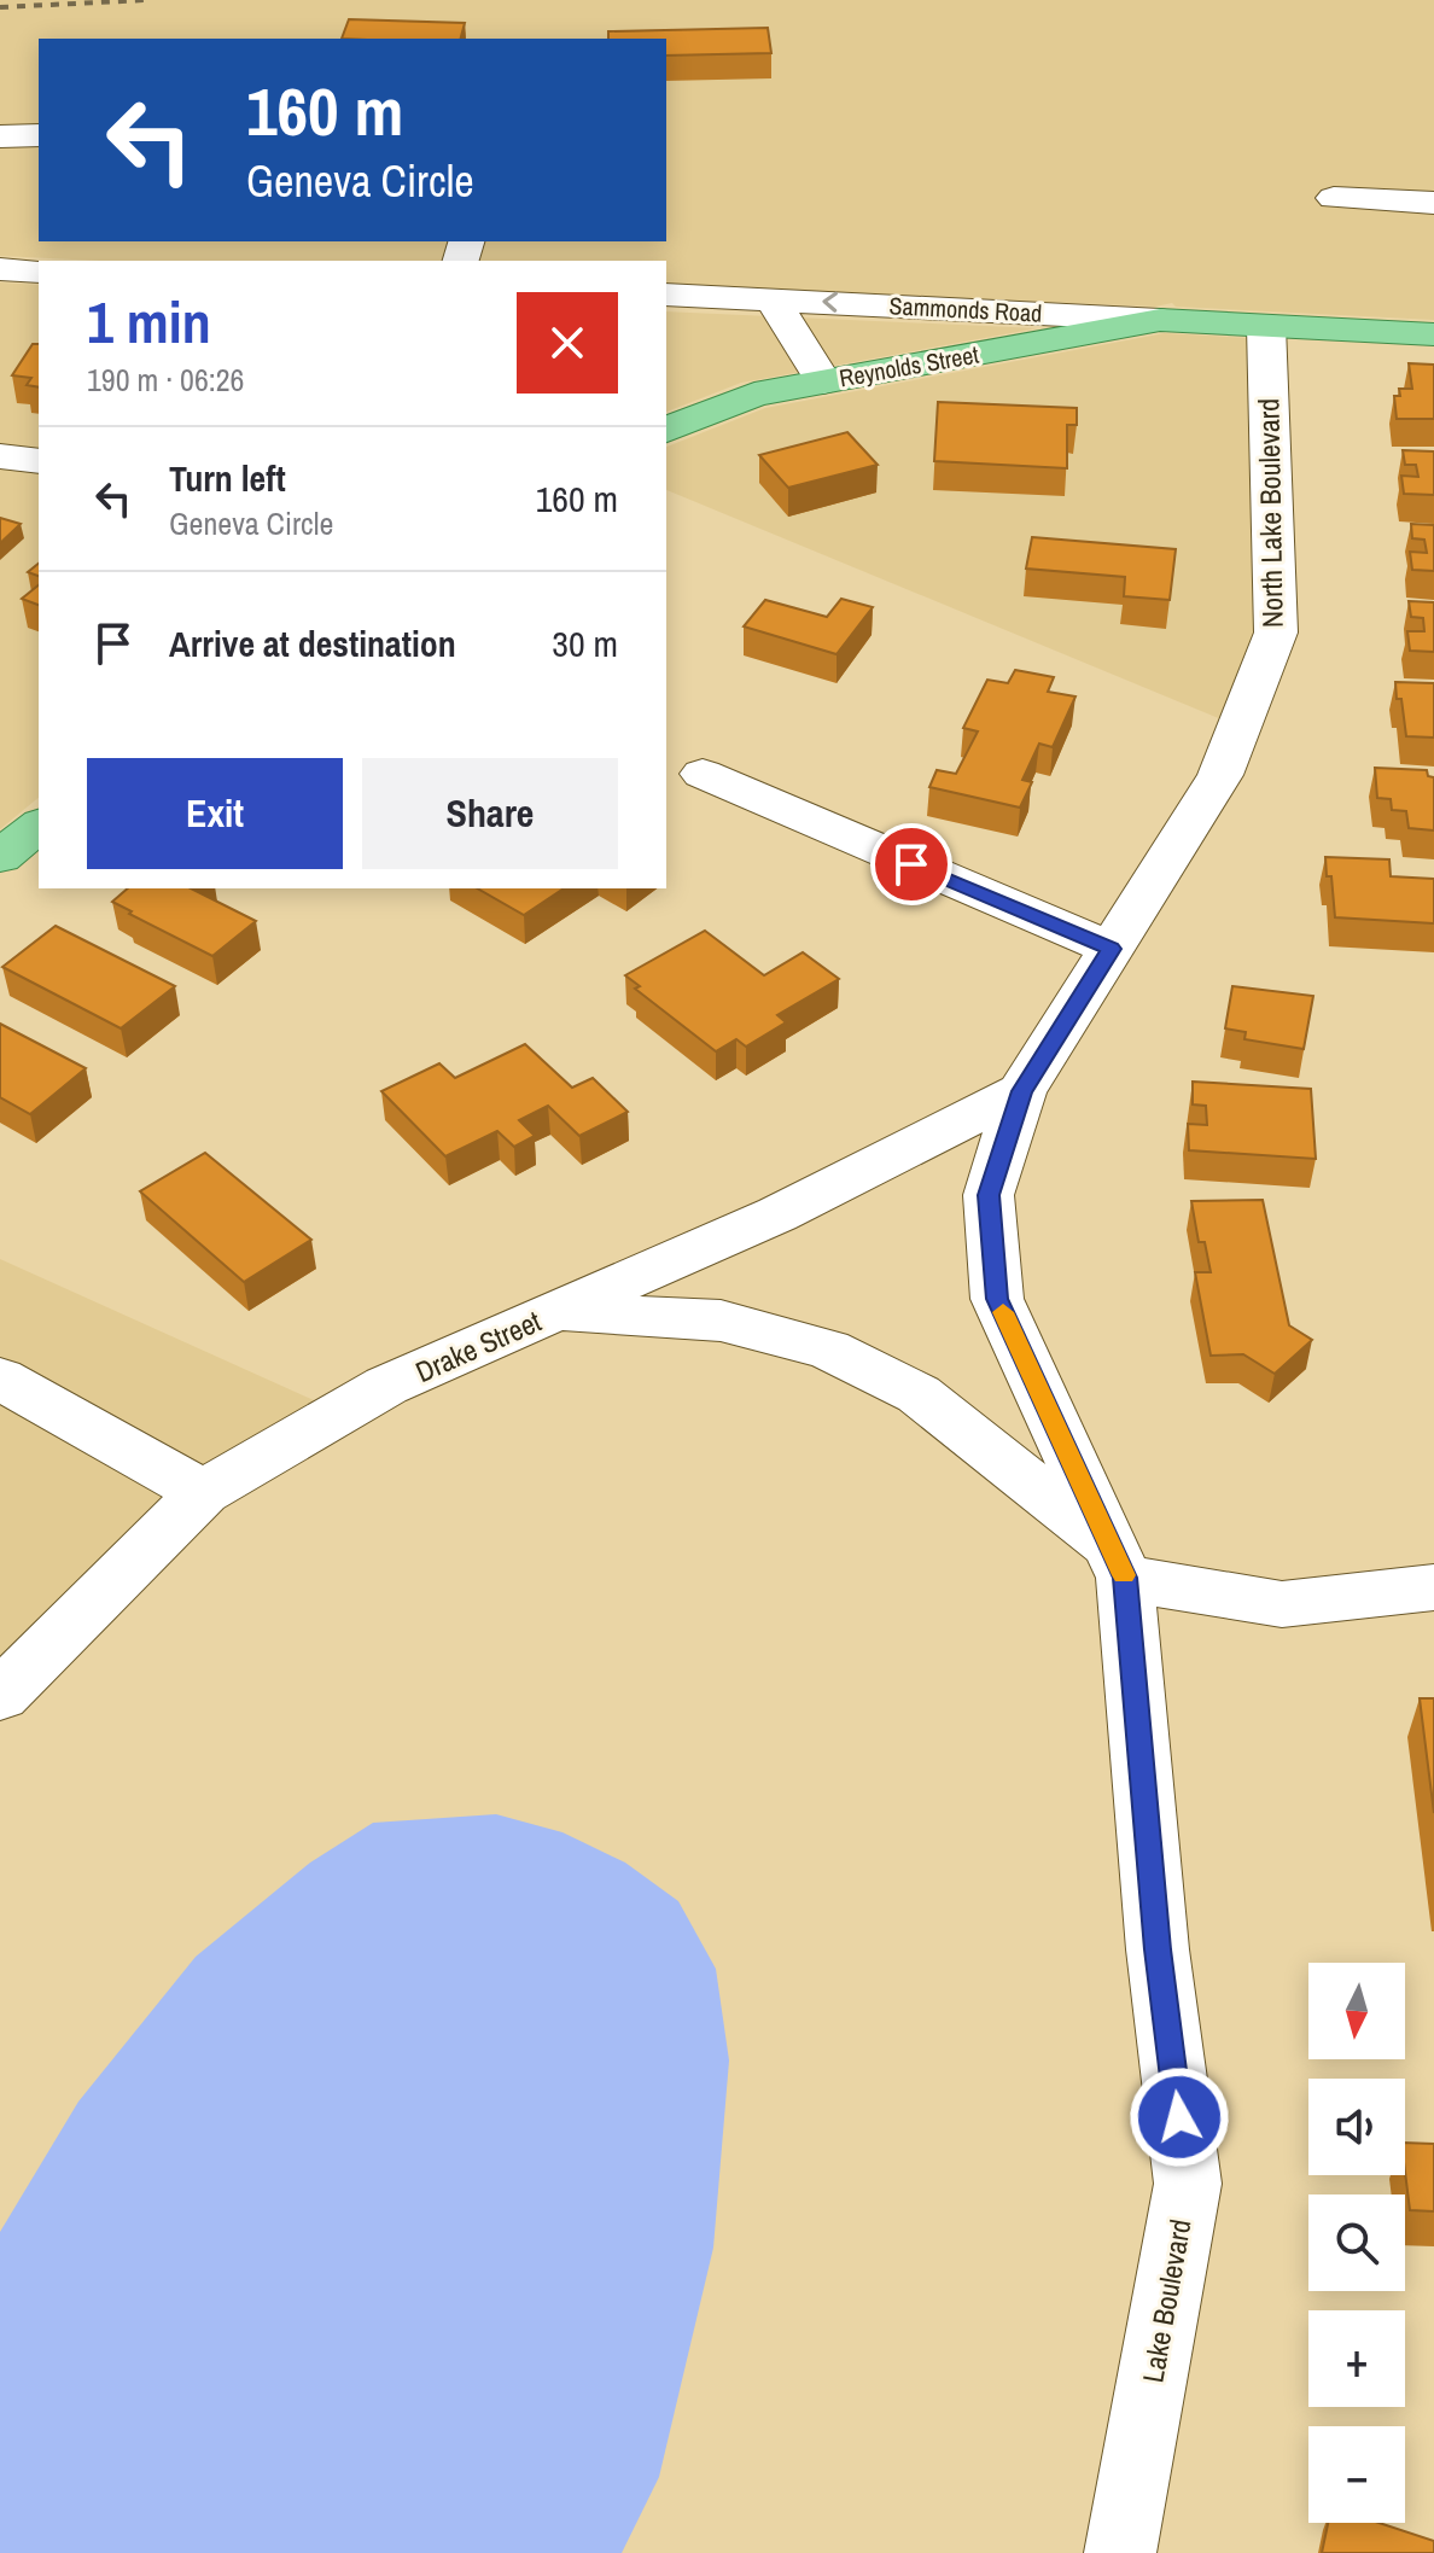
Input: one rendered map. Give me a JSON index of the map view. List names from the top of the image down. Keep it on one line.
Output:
{"streets":{"main road":["Reynolds Street"],"street":["Sammonds Road","North Lake Boulevard","Drake Street","Lake Boulevard"]},"crossings":[["Sammonds Road","Reynolds Street"],["Reynolds Street","North Lake Boulevard"],["North Lake Boulevard","Lake Boulevard"],["Drake Street","Lake Boulevard"]],"one_way":["Sammonds Road"],"north":"bottom","page":{"turn":["160 m","Geneva Circle"],"heading":["1 min","190 m · 06:26"],"list":[{"name":"Turn left","note":"Geneva Circle","value":"160 m"},{"name":"Arrive at destination","value":"30 m"}],"buttons":["Exit","Share"],"map_buttons":["+","−"]}}
